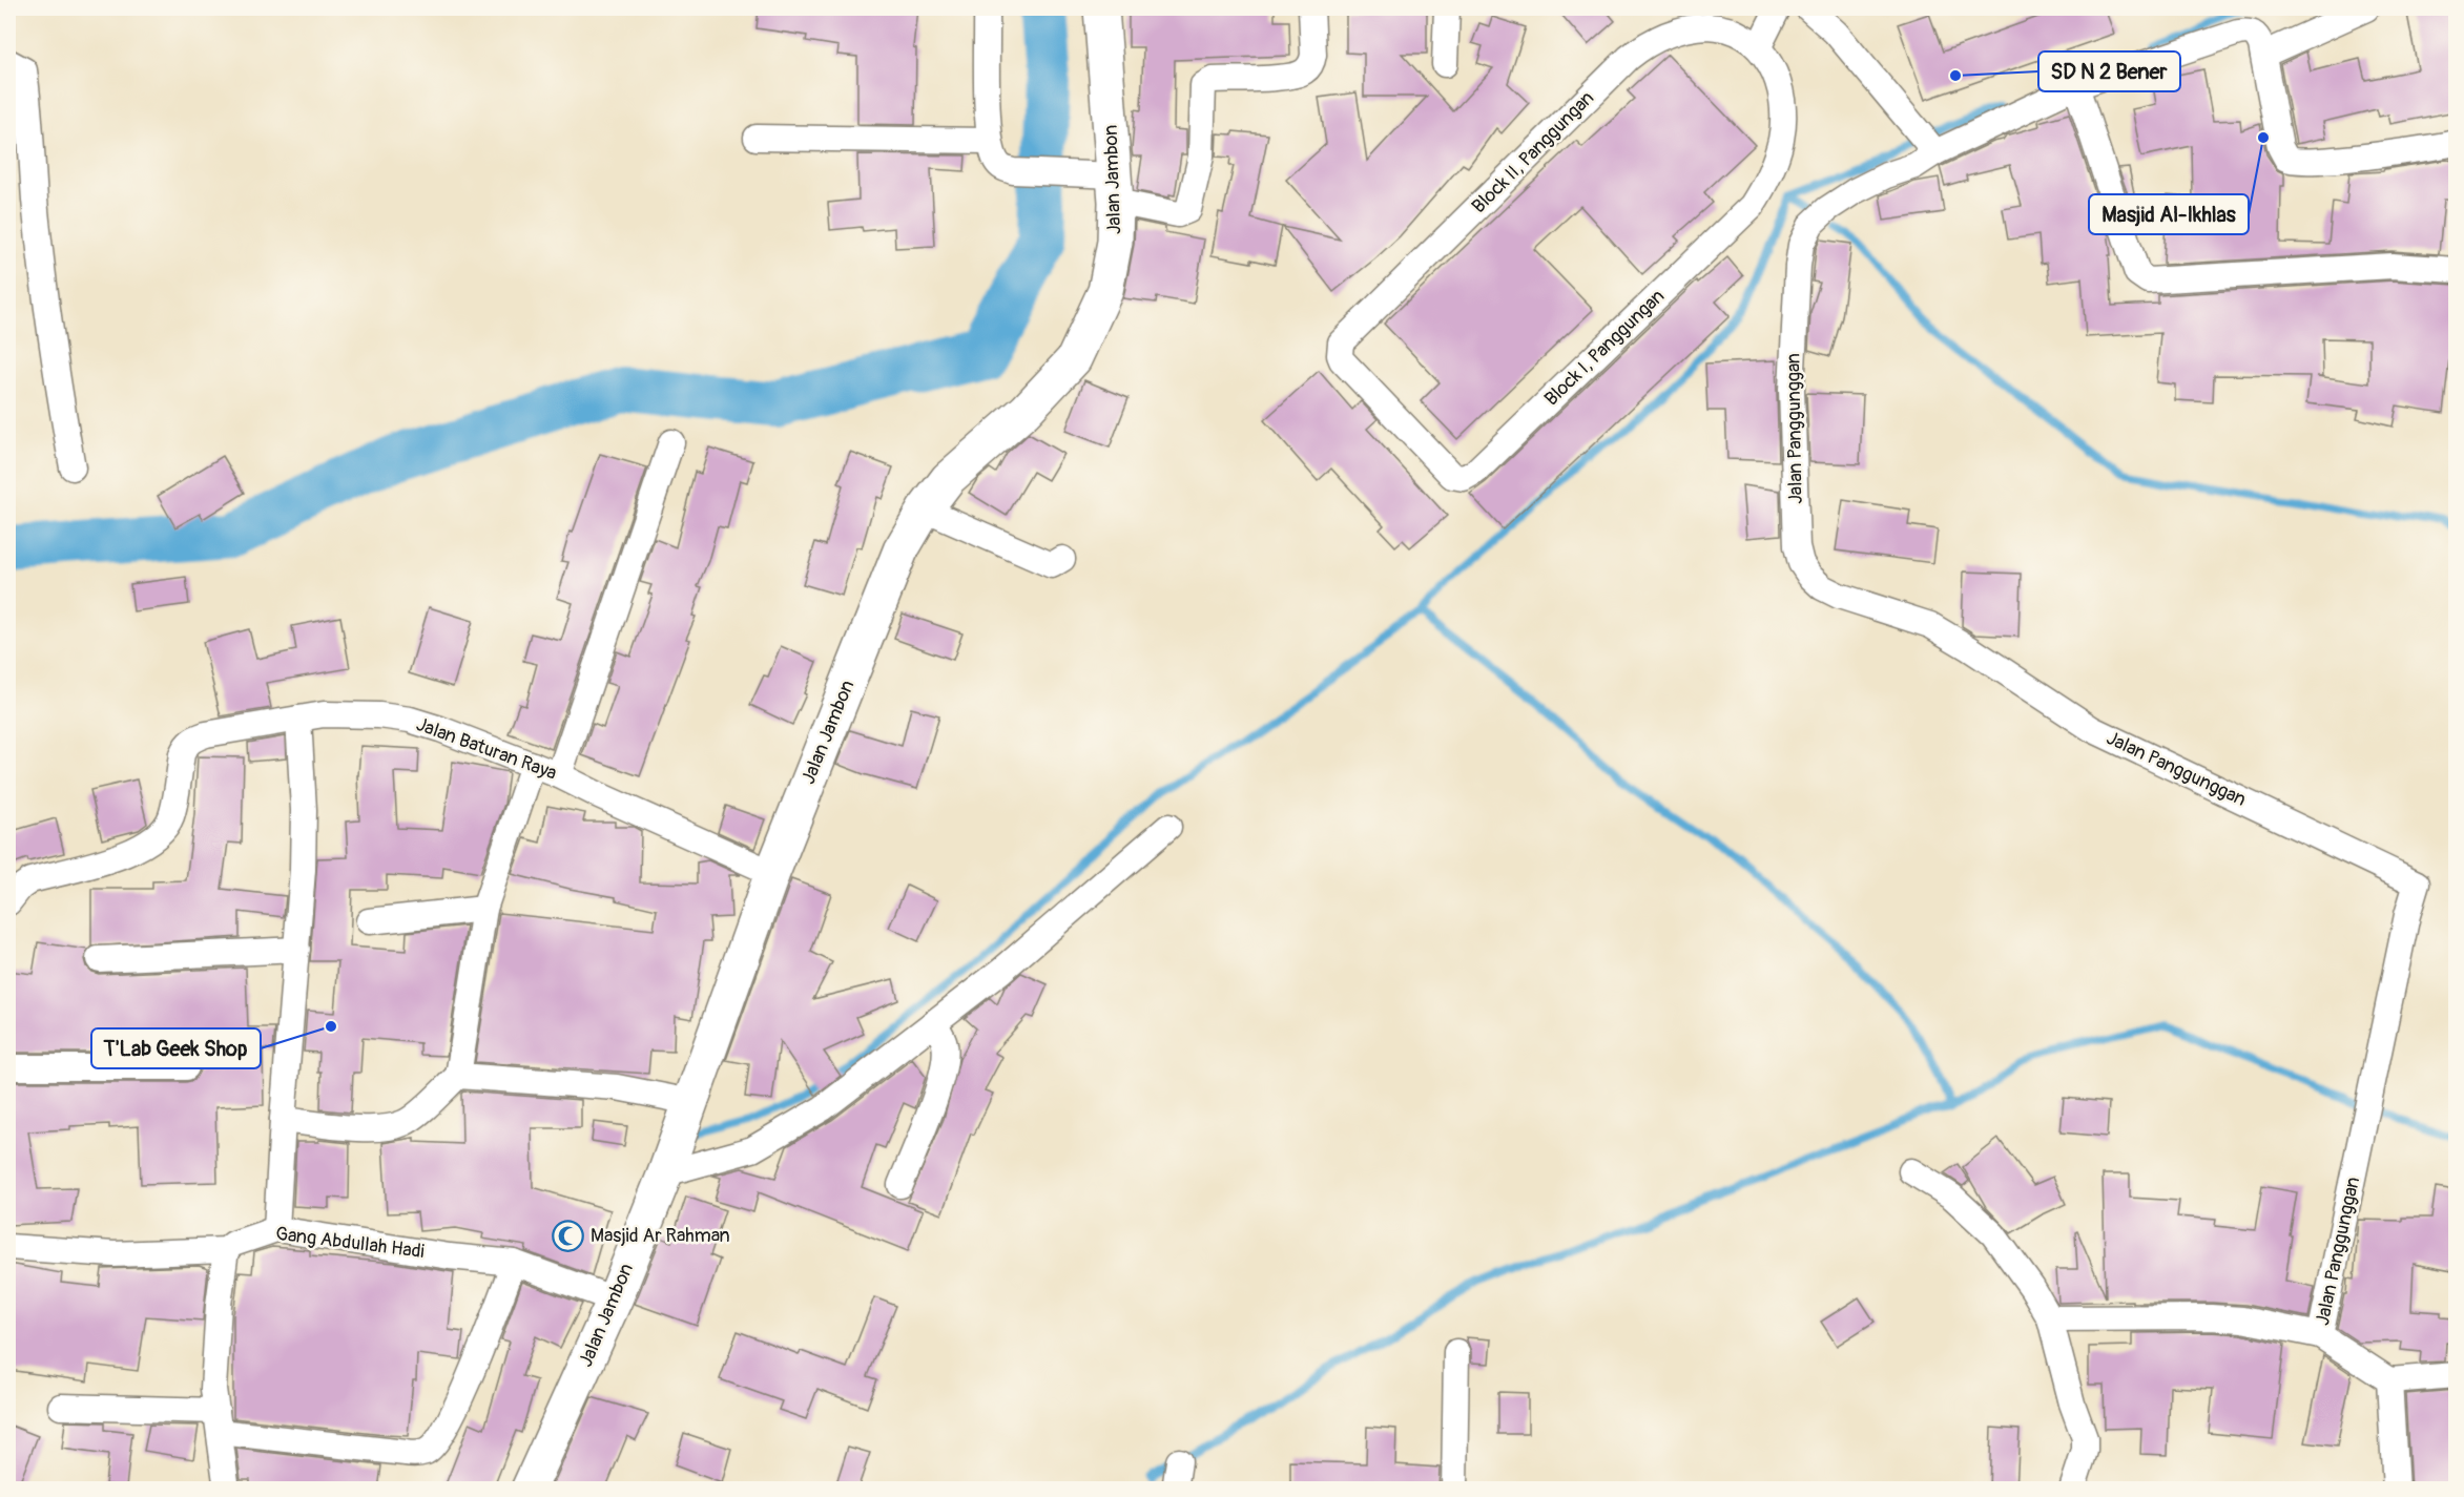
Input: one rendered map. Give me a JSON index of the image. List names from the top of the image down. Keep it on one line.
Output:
{"streets":{"main road":["Jalan Jambon"],"street":["Block II, Panggungan","Block I, Panggungan","Jalan Panggunggan","Jalan Baturan Raya","Gang Abdullah Hadi"]},"crossings":[["Block II, Panggungan","Block I, Panggungan"],["Jalan Jambon","Jalan Baturan Raya"],["Jalan Jambon","Gang Abdullah Hadi"]],"places":{"other":["SD N 2 Bener","Masjid Al-Ikhlas","T'Lab Geek Shop"],"mosque":["Masjid Ar Rahman"]}}
